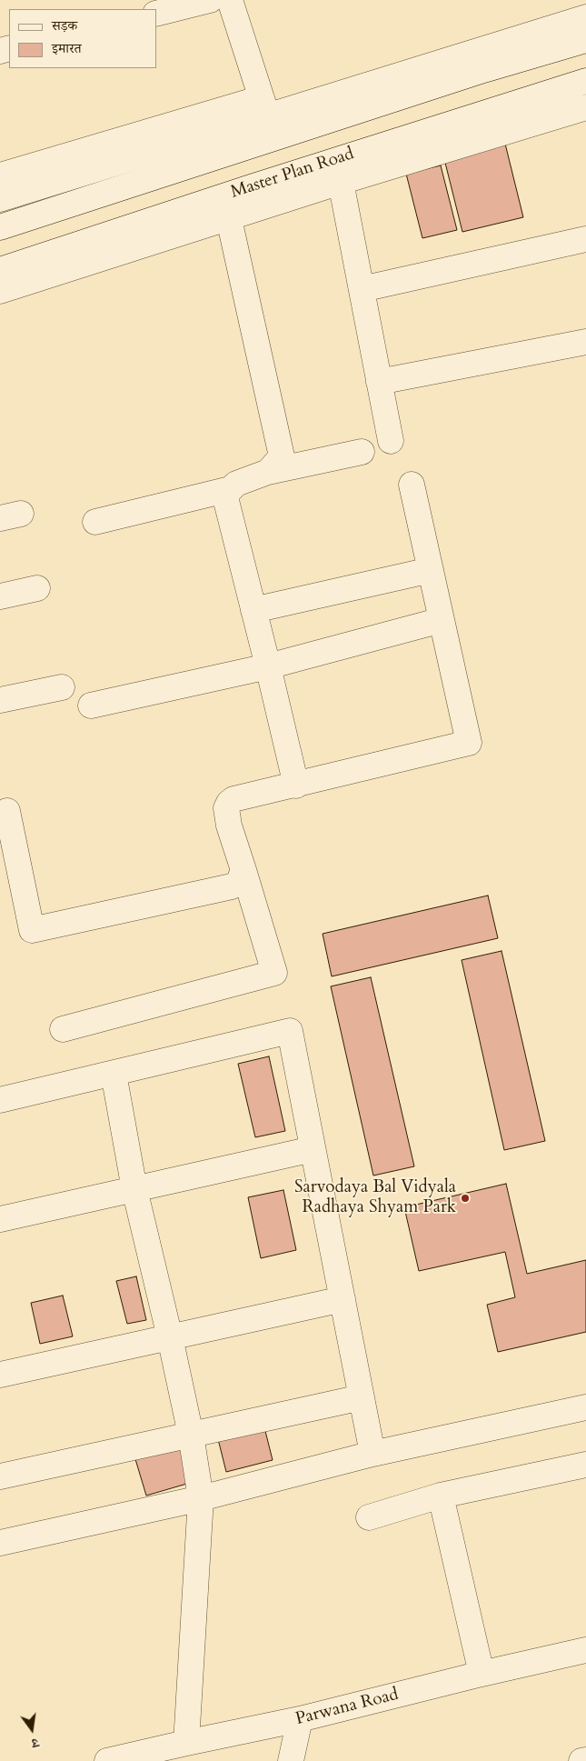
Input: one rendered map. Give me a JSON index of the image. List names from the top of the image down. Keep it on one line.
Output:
{"streets":{"street":["Master Plan Road","Parwana Road"]},"places":["Sarvodaya Bal Vidyala Radhaya Shyam Park"],"legend":["सड़क","इमारत"],"north":"bottom"}
